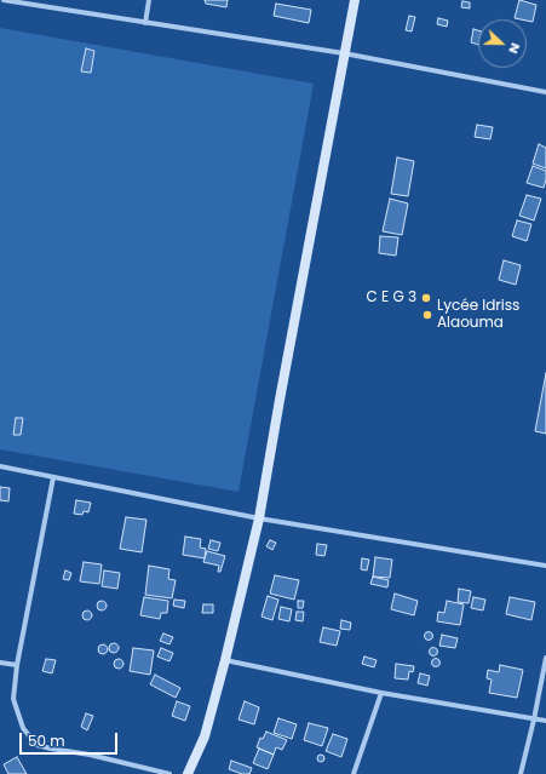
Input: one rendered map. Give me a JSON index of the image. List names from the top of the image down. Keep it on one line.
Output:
{"places":["C E G 3","Lycée Idriss Alaouma"],"scale_bar":"50 m","north":"right"}
